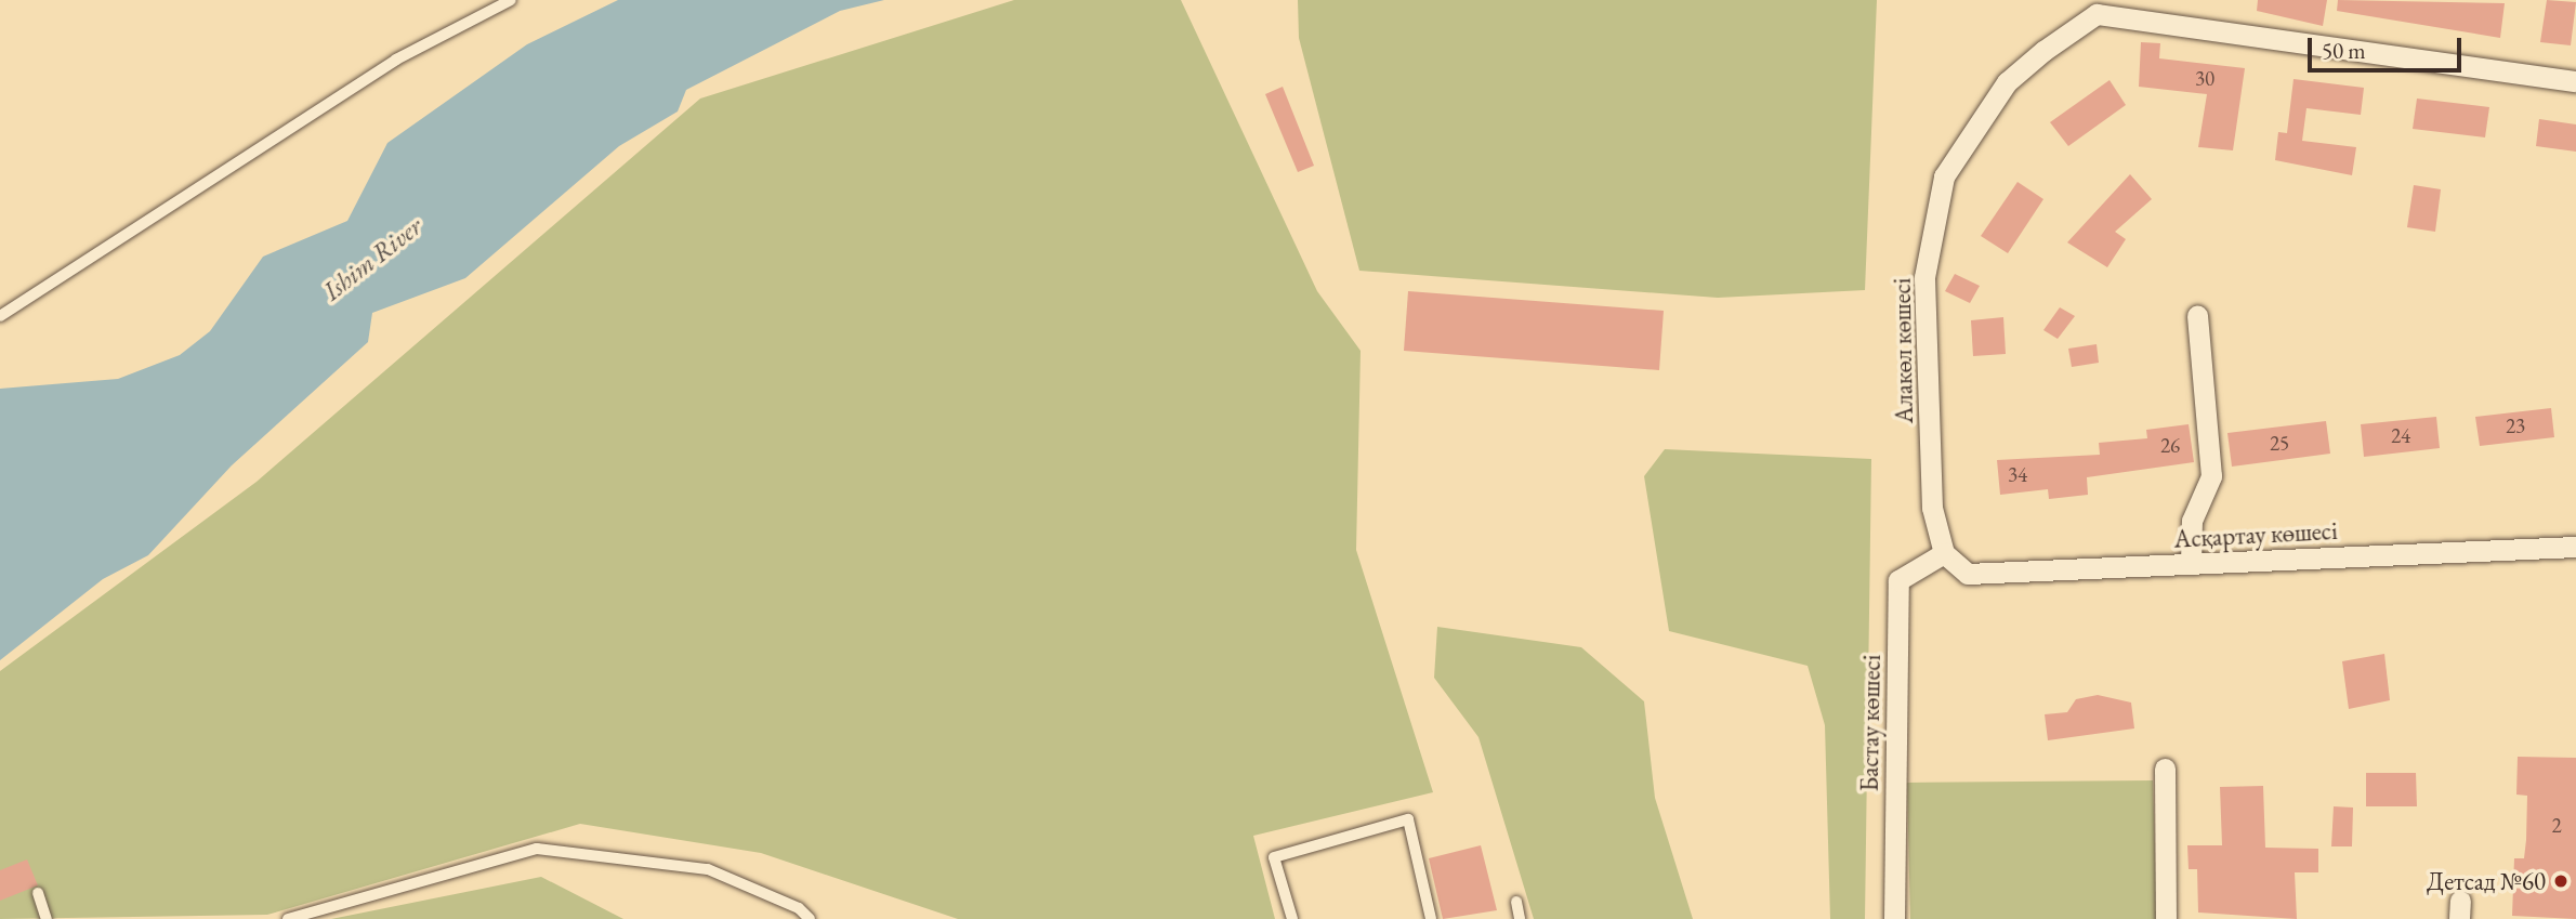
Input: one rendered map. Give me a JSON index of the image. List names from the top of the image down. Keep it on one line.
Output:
{"streets":{"street":["Алакөл көшесі","Асқартау көшесі","Бастау көшесі"]},"crossings":[["Алакөл көшесі","Асқартау көшесі"],["Алакөл көшесі","Бастау көшесі"],["Асқартау көшесі","Бастау көшесі"]],"water":["Ishim River"],"places":["Детсад №60"],"house_numbers":["30","23","24","25","26","34","2"],"scale_bar":"50 m"}
